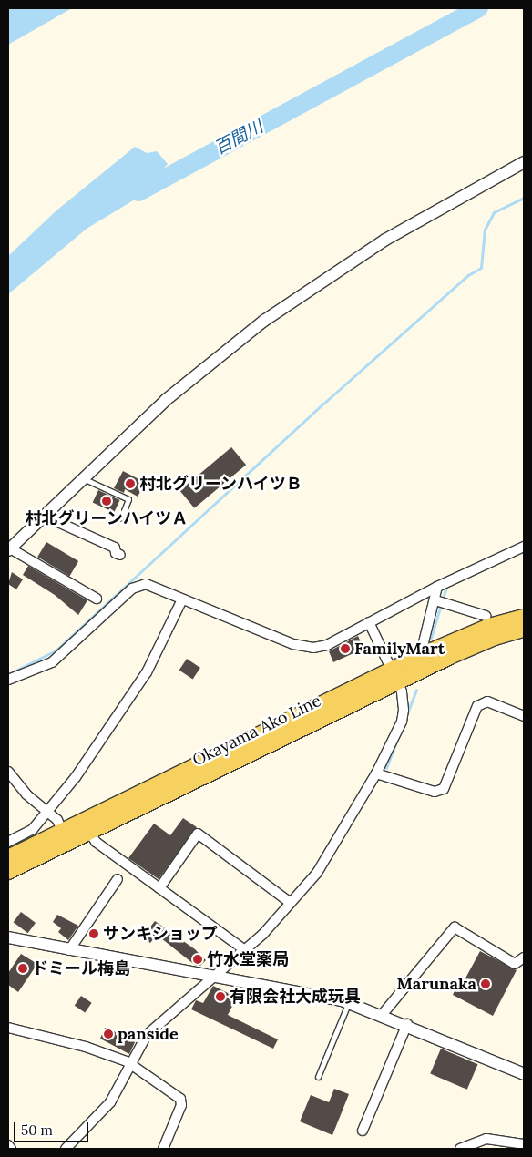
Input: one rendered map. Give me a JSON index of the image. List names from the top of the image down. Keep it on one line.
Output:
{"streets":{"main road":["Okayama Ako Line"]},"water":["百間川"],"places":["村北グリーンハイツＢ","村北グリーンハイツＡ","FamilyMart","サンキショップ","竹水堂薬局","ドミール梅島","Marunaka","有限会社大成玩具","panside"],"scale_bar":"50 m"}
